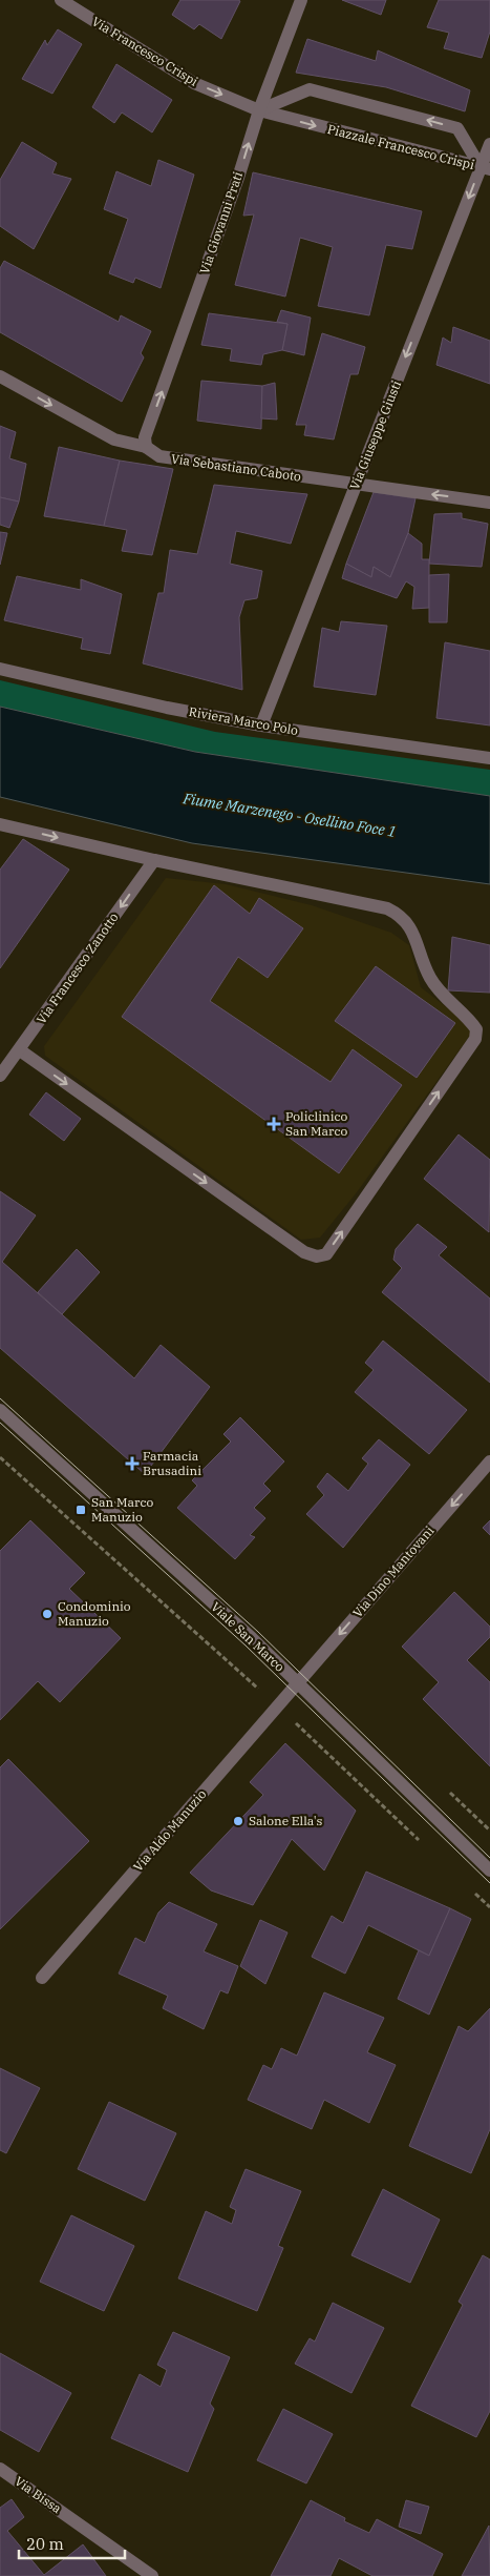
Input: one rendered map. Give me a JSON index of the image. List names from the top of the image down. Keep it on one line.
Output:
{"streets":{"street":["Via Francesco Crispi","Piazzale Francesco Crispi","Via Giovanni Prati","Via Giuseppe Giusti","Via Sebastiano Caboto","Riviera Marco Polo","Via Francesco Zanotto","Via Dino Mantovani","Viale San Marco","Via Aldo Manuzio","Via Bissa"]},"crossings":[["Via Francesco Crispi","Piazzale Francesco Crispi"],["Via Francesco Crispi","Via Giovanni Prati"],["Piazzale Francesco Crispi","Via Giovanni Prati"],["Piazzale Francesco Crispi","Via Giuseppe Giusti"],["Via Giovanni Prati","Via Sebastiano Caboto"],["Via Giuseppe Giusti","Via Sebastiano Caboto"],["Via Giuseppe Giusti","Riviera Marco Polo"],["Via Dino Mantovani","Viale San Marco"],["Via Dino Mantovani","Via Aldo Manuzio"],["Viale San Marco","Via Aldo Manuzio"]],"one_way":["Via Francesco Crispi","Via Giovanni Prati","Via Giuseppe Giusti","Via Francesco Zanotto","Via Dino Mantovani"],"water":["Fiume Marzenego - Osellino Foce 1"],"places":{"health":["Policlinico San Marco","Farmacia Brusadini"],"transit":["San Marco Manuzio"],"other":["Condominio Manuzio","Salone Ella's"]},"scale_bar":"20 m"}
